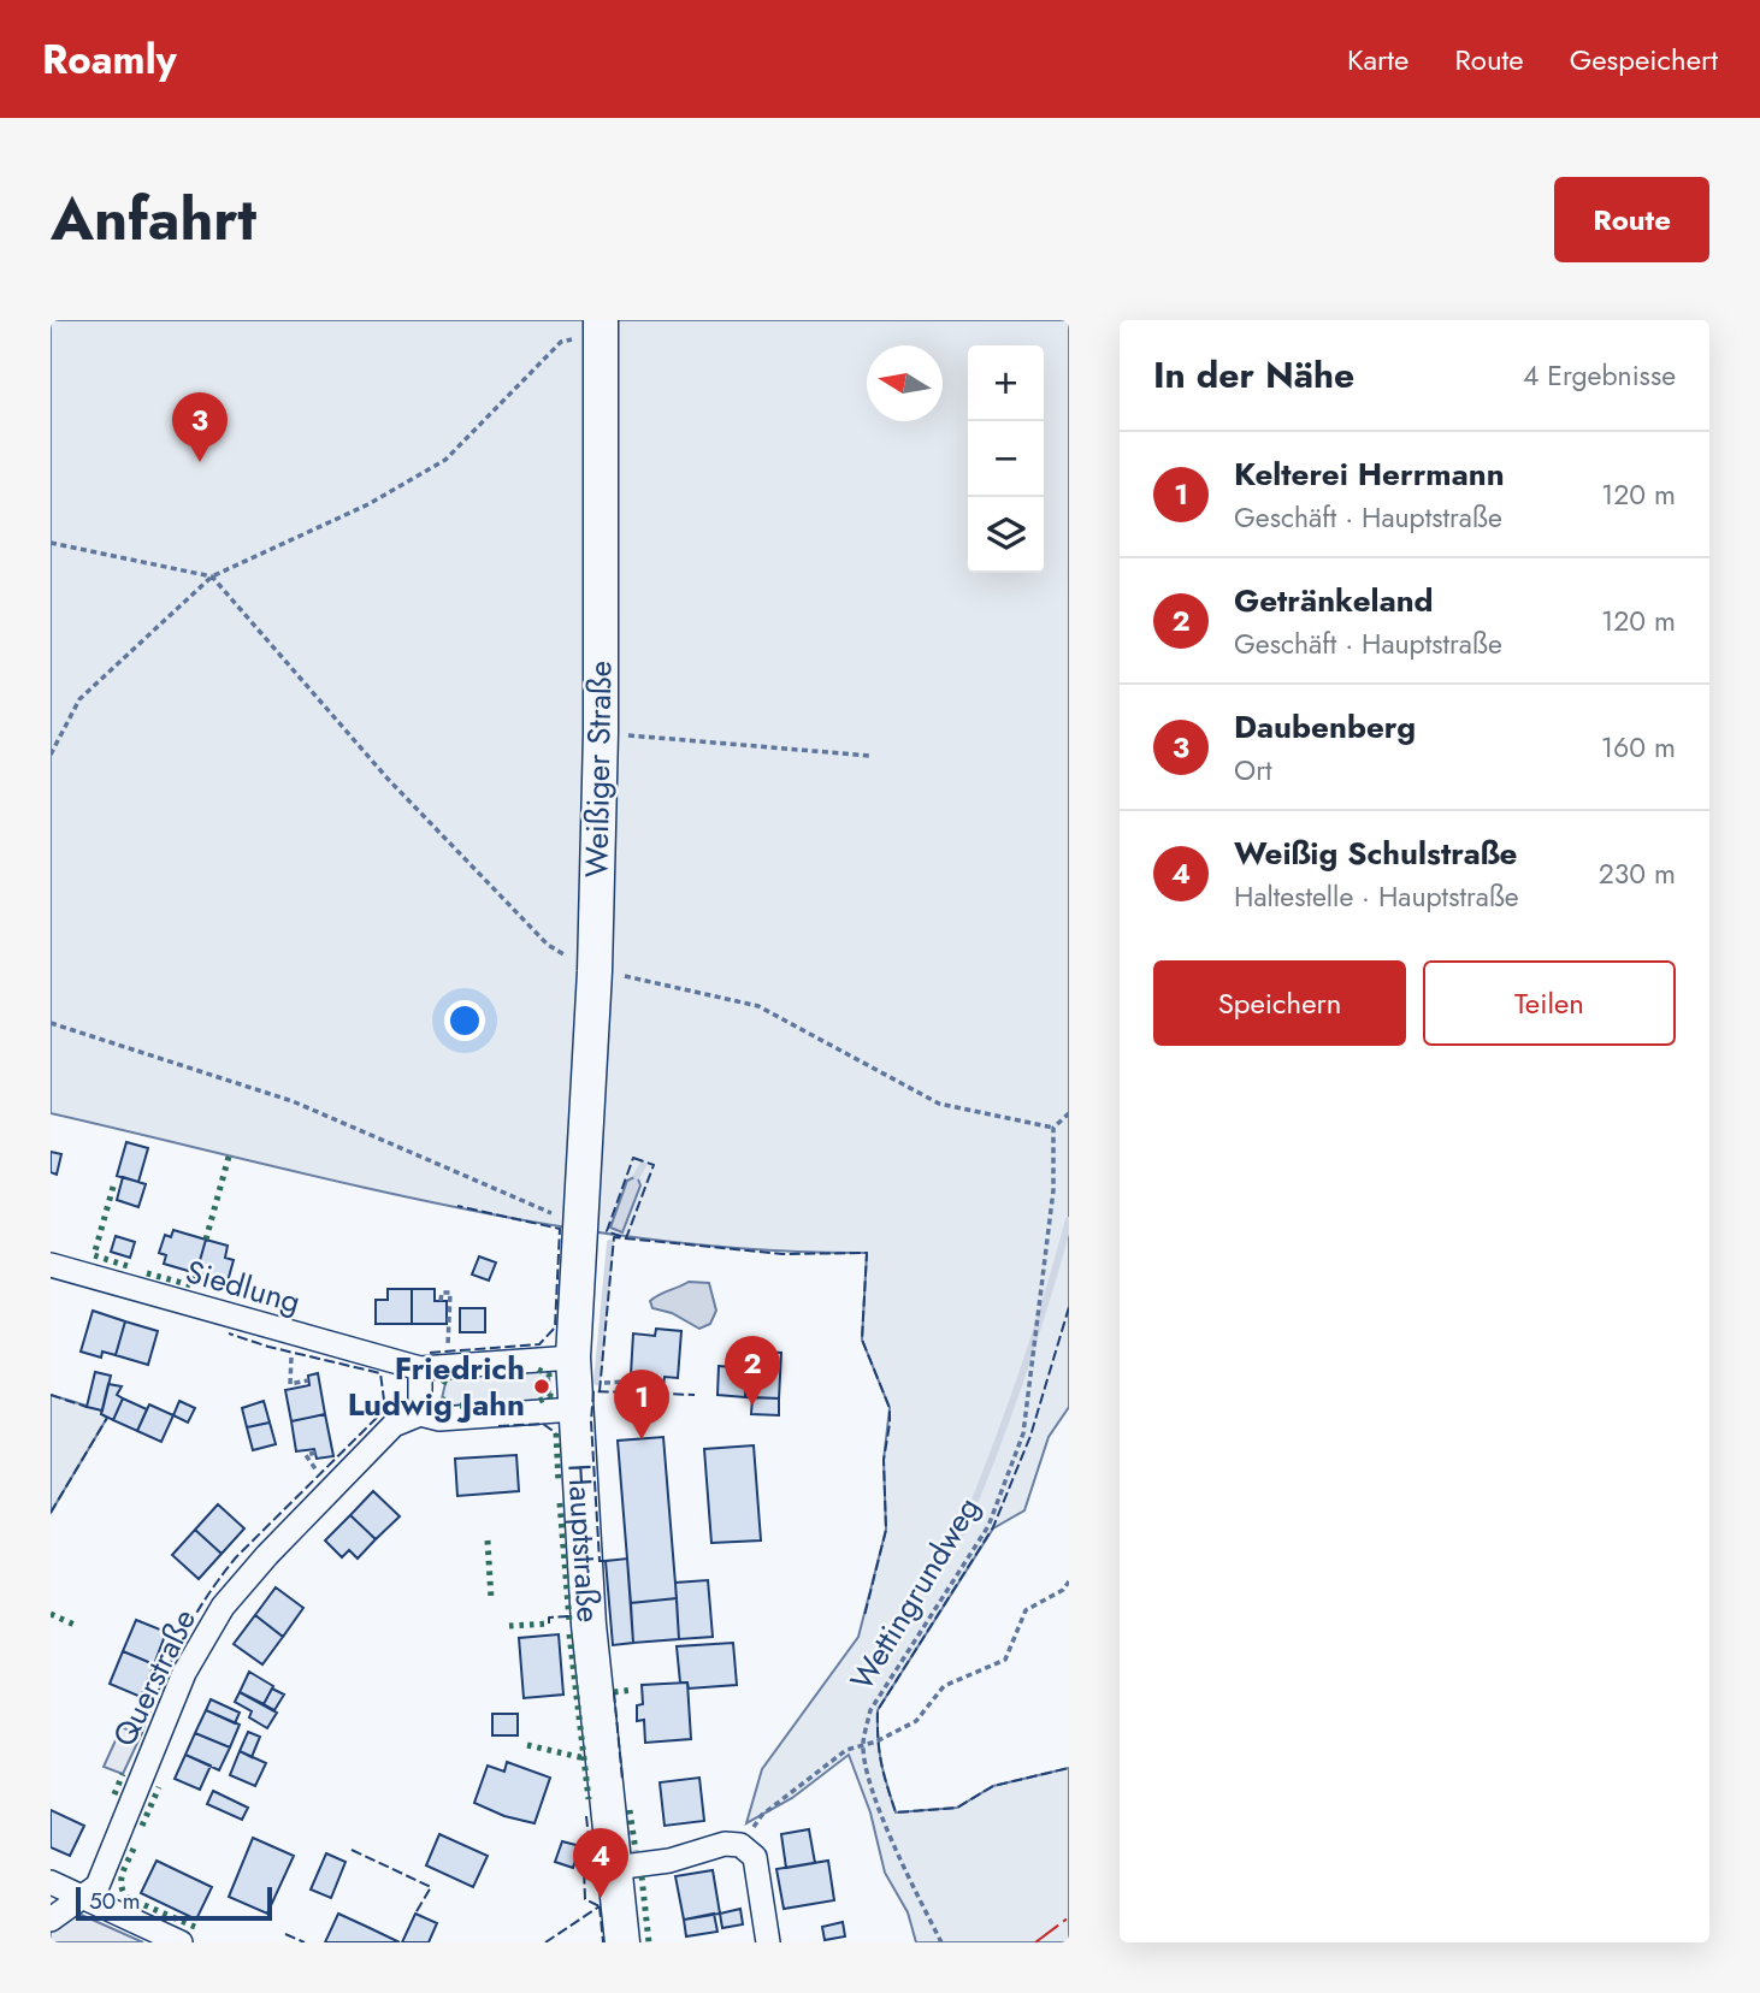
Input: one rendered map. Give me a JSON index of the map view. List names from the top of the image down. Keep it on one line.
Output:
{"streets":{"street":["Weißiger Straße","Siedlung","Hauptstraße","Querstraße"],"path":["Wettingrundweg"]},"crossings":[["Weißiger Straße","Hauptstraße"],["Siedlung","Hauptstraße"]],"places":["Friedrich Ludwig Jahn"],"scale_bar":"50 m","north":"left","page":{"header":"Roamly","nav":["Karte","Route","Gespeichert"],"title":"Anfahrt","buttons":["Route",["Speichern","Teilen"]],"heading":["In der Nähe","4 Ergebnisse"],"map_buttons":["+","−"],"pins":["3","2","1","4"],"list":[{"mark":"1","name":"Kelterei Herrmann","note":"Geschäft · Hauptstraße","value":"120 m"},{"mark":"2","name":"Getränkeland","note":"Geschäft · Hauptstraße","value":"120 m"},{"mark":"3","name":"Daubenberg","note":"Ort","value":"160 m"},{"mark":"4","name":"Weißig Schulstraße","note":"Haltestelle · Hauptstraße","value":"230 m"}],"scale":"50 m"}}
